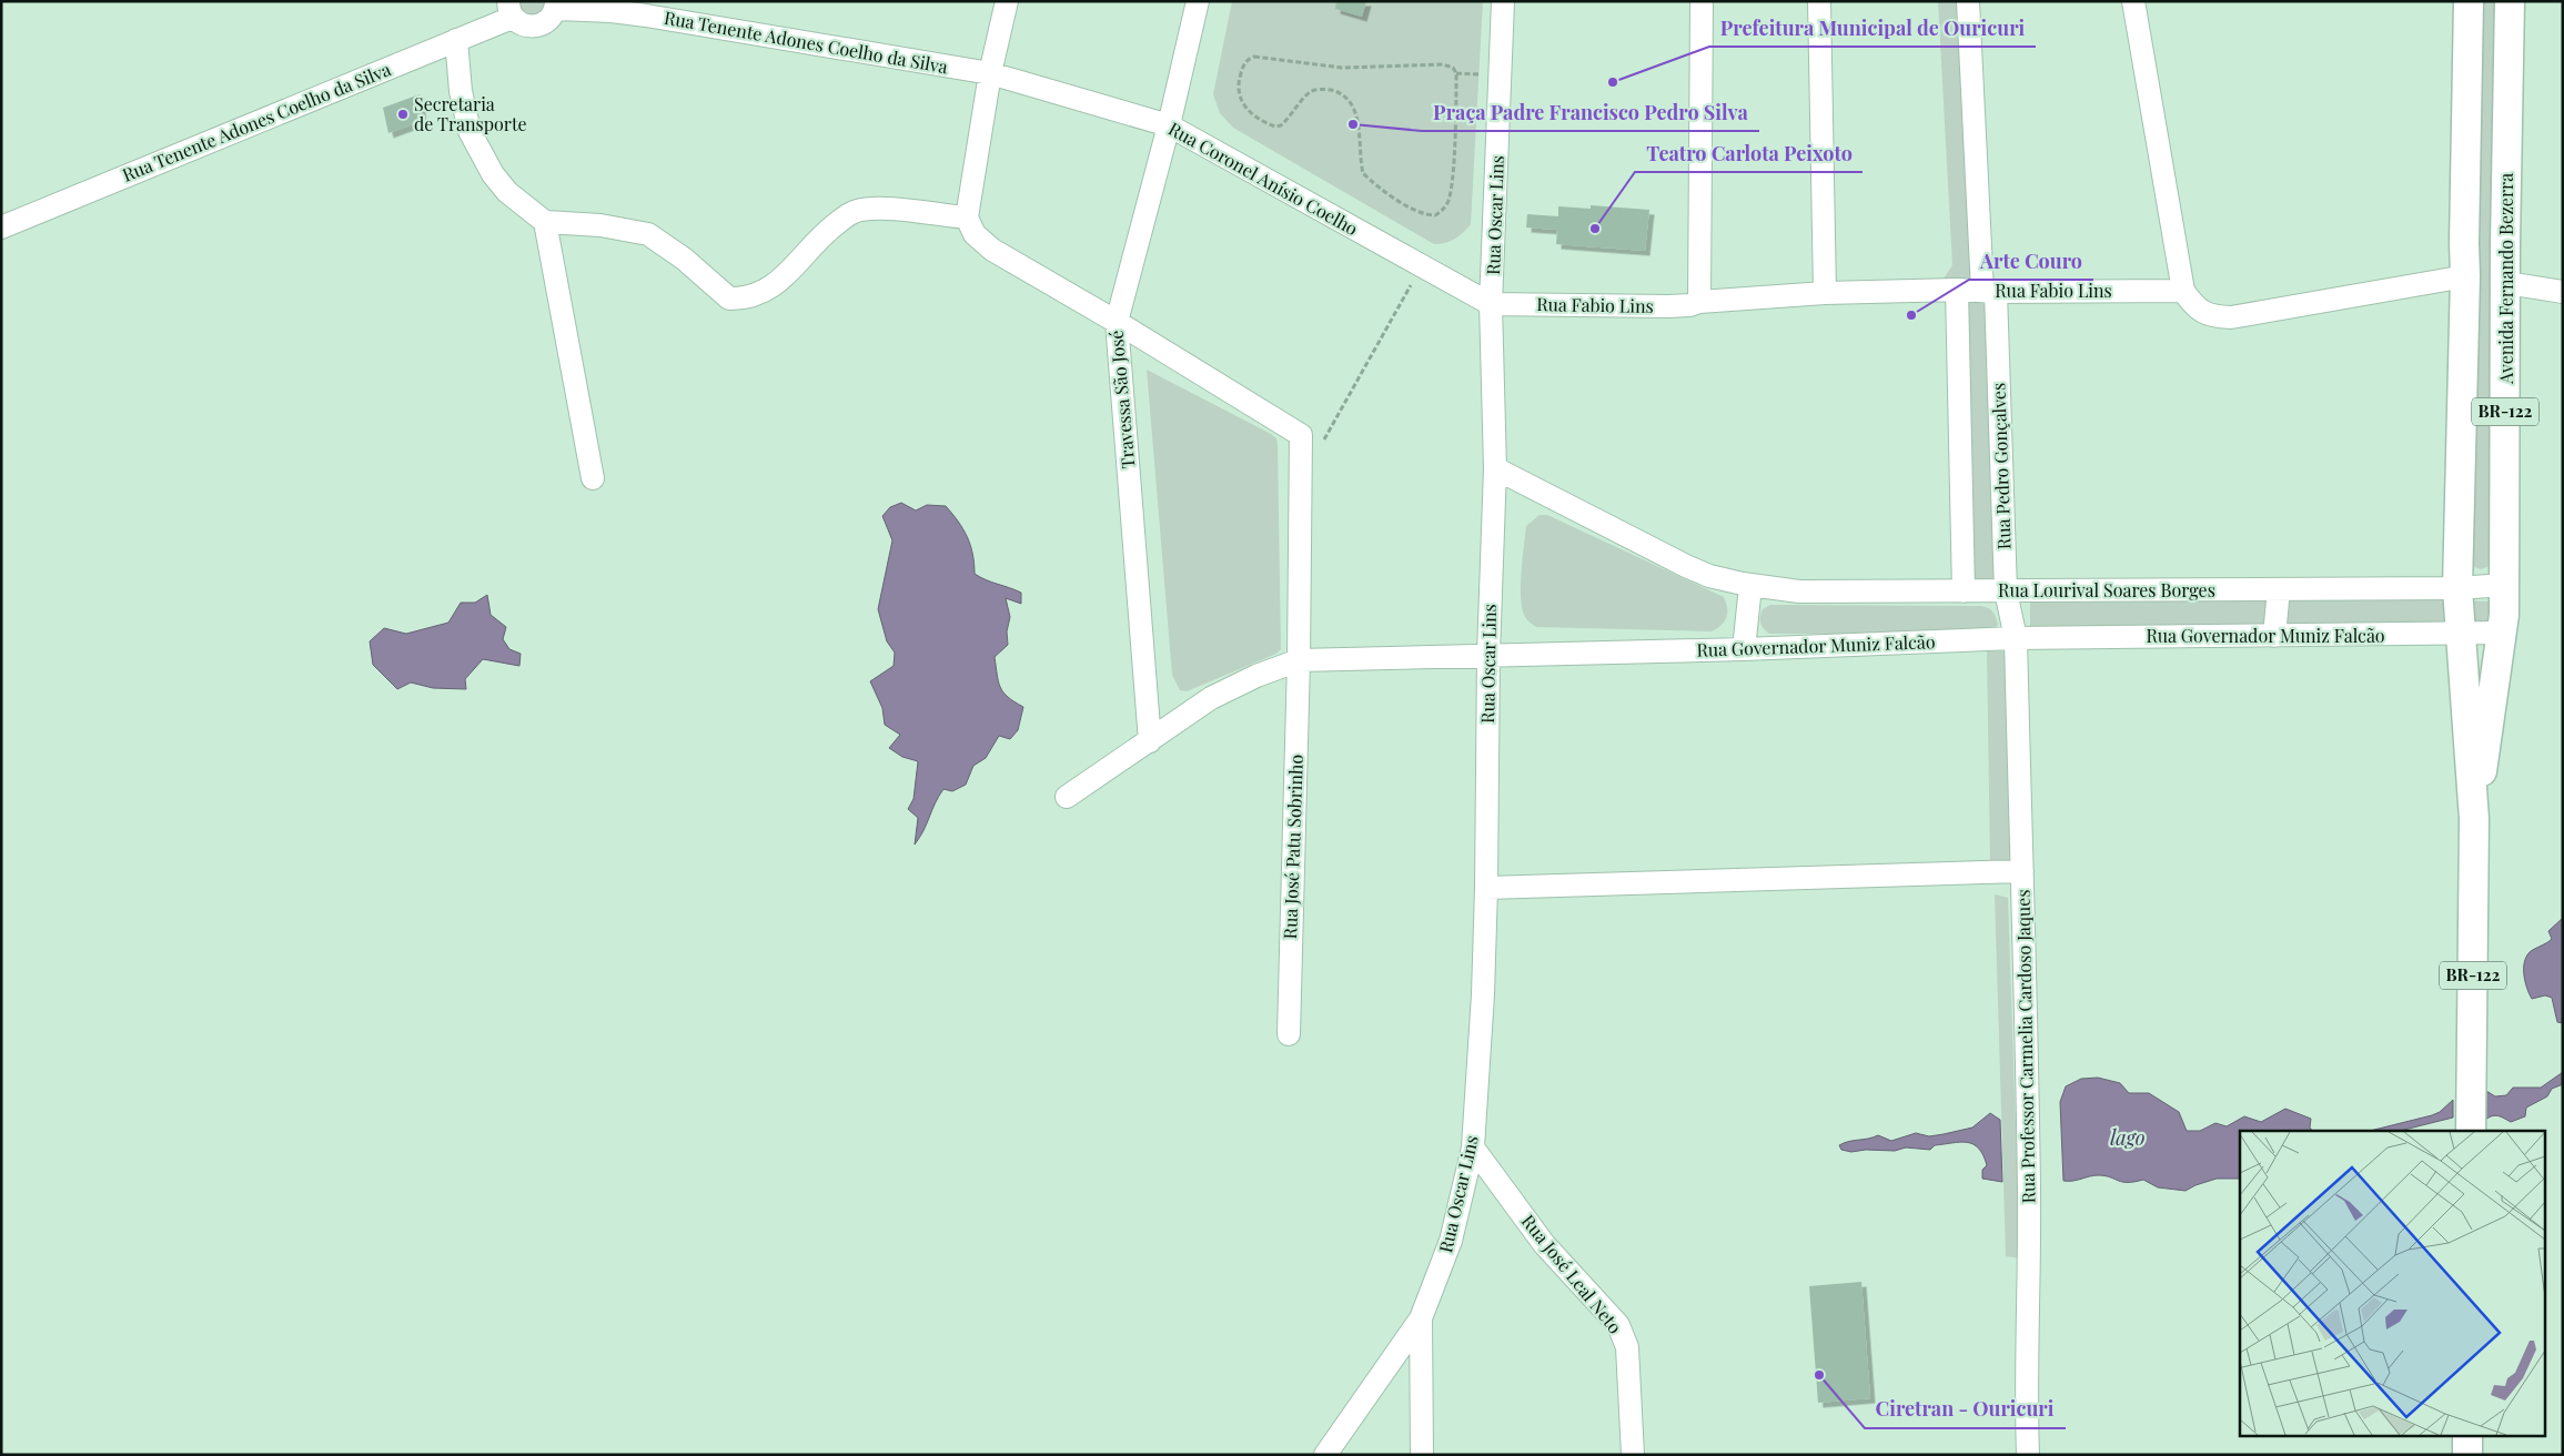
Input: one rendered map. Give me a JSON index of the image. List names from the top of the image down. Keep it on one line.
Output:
{"streets":{"main road":["Avenida Fernando Bezerra","BR-122"],"street":["Rua Tenente Adones Coelho da Silva","Rua Coronel Anísio Coelho","Rua Oscar Lins","Rua Fabio Lins","Travessa São José","Rua Pedro Gonçalves","Rua Lourival Soares Borges","Rua Governador Muniz Falcão","Rua José Patu Sobrinho","Rua Professor Carmelia Cardoso Jaques","Rua José Leal Neto"]},"crossings":[["Rua Tenente Adones Coelho da Silva","Rua Coronel Anísio Coelho"],["Rua Coronel Anísio Coelho","Rua Oscar Lins"],["Rua Coronel Anísio Coelho","Rua Fabio Lins"],["Rua Coronel Anísio Coelho","Travessa São José"],["Rua Oscar Lins","Rua Fabio Lins"],["Rua Oscar Lins","Rua Lourival Soares Borges"],["Rua Oscar Lins","Rua Governador Muniz Falcão"],["Rua Oscar Lins","Rua José Leal Neto"],["Avenida Fernando Bezerra","Rua Lourival Soares Borges"],["Avenida Fernando Bezerra","Rua Governador Muniz Falcão"],["Rua Fabio Lins","Rua Pedro Gonçalves"],["Travessa São José","Rua Governador Muniz Falcão"],["Rua Pedro Gonçalves","Rua Lourival Soares Borges"],["Rua Pedro Gonçalves","Rua Governador Muniz Falcão"],["Rua Pedro Gonçalves","Rua Professor Carmelia Cardoso Jaques"],["Rua Governador Muniz Falcão","Rua José Patu Sobrinho"],["Rua Governador Muniz Falcão","Rua Professor Carmelia Cardoso Jaques"]],"water":["lago"],"places":["Prefeitura Municipal de Ouricuri","Secretaria de Transporte","Praça Padre Francisco Pedro Silva","Teatro Carlota Peixoto","Arte Couro","Ciretran - Ouricuri"]}
